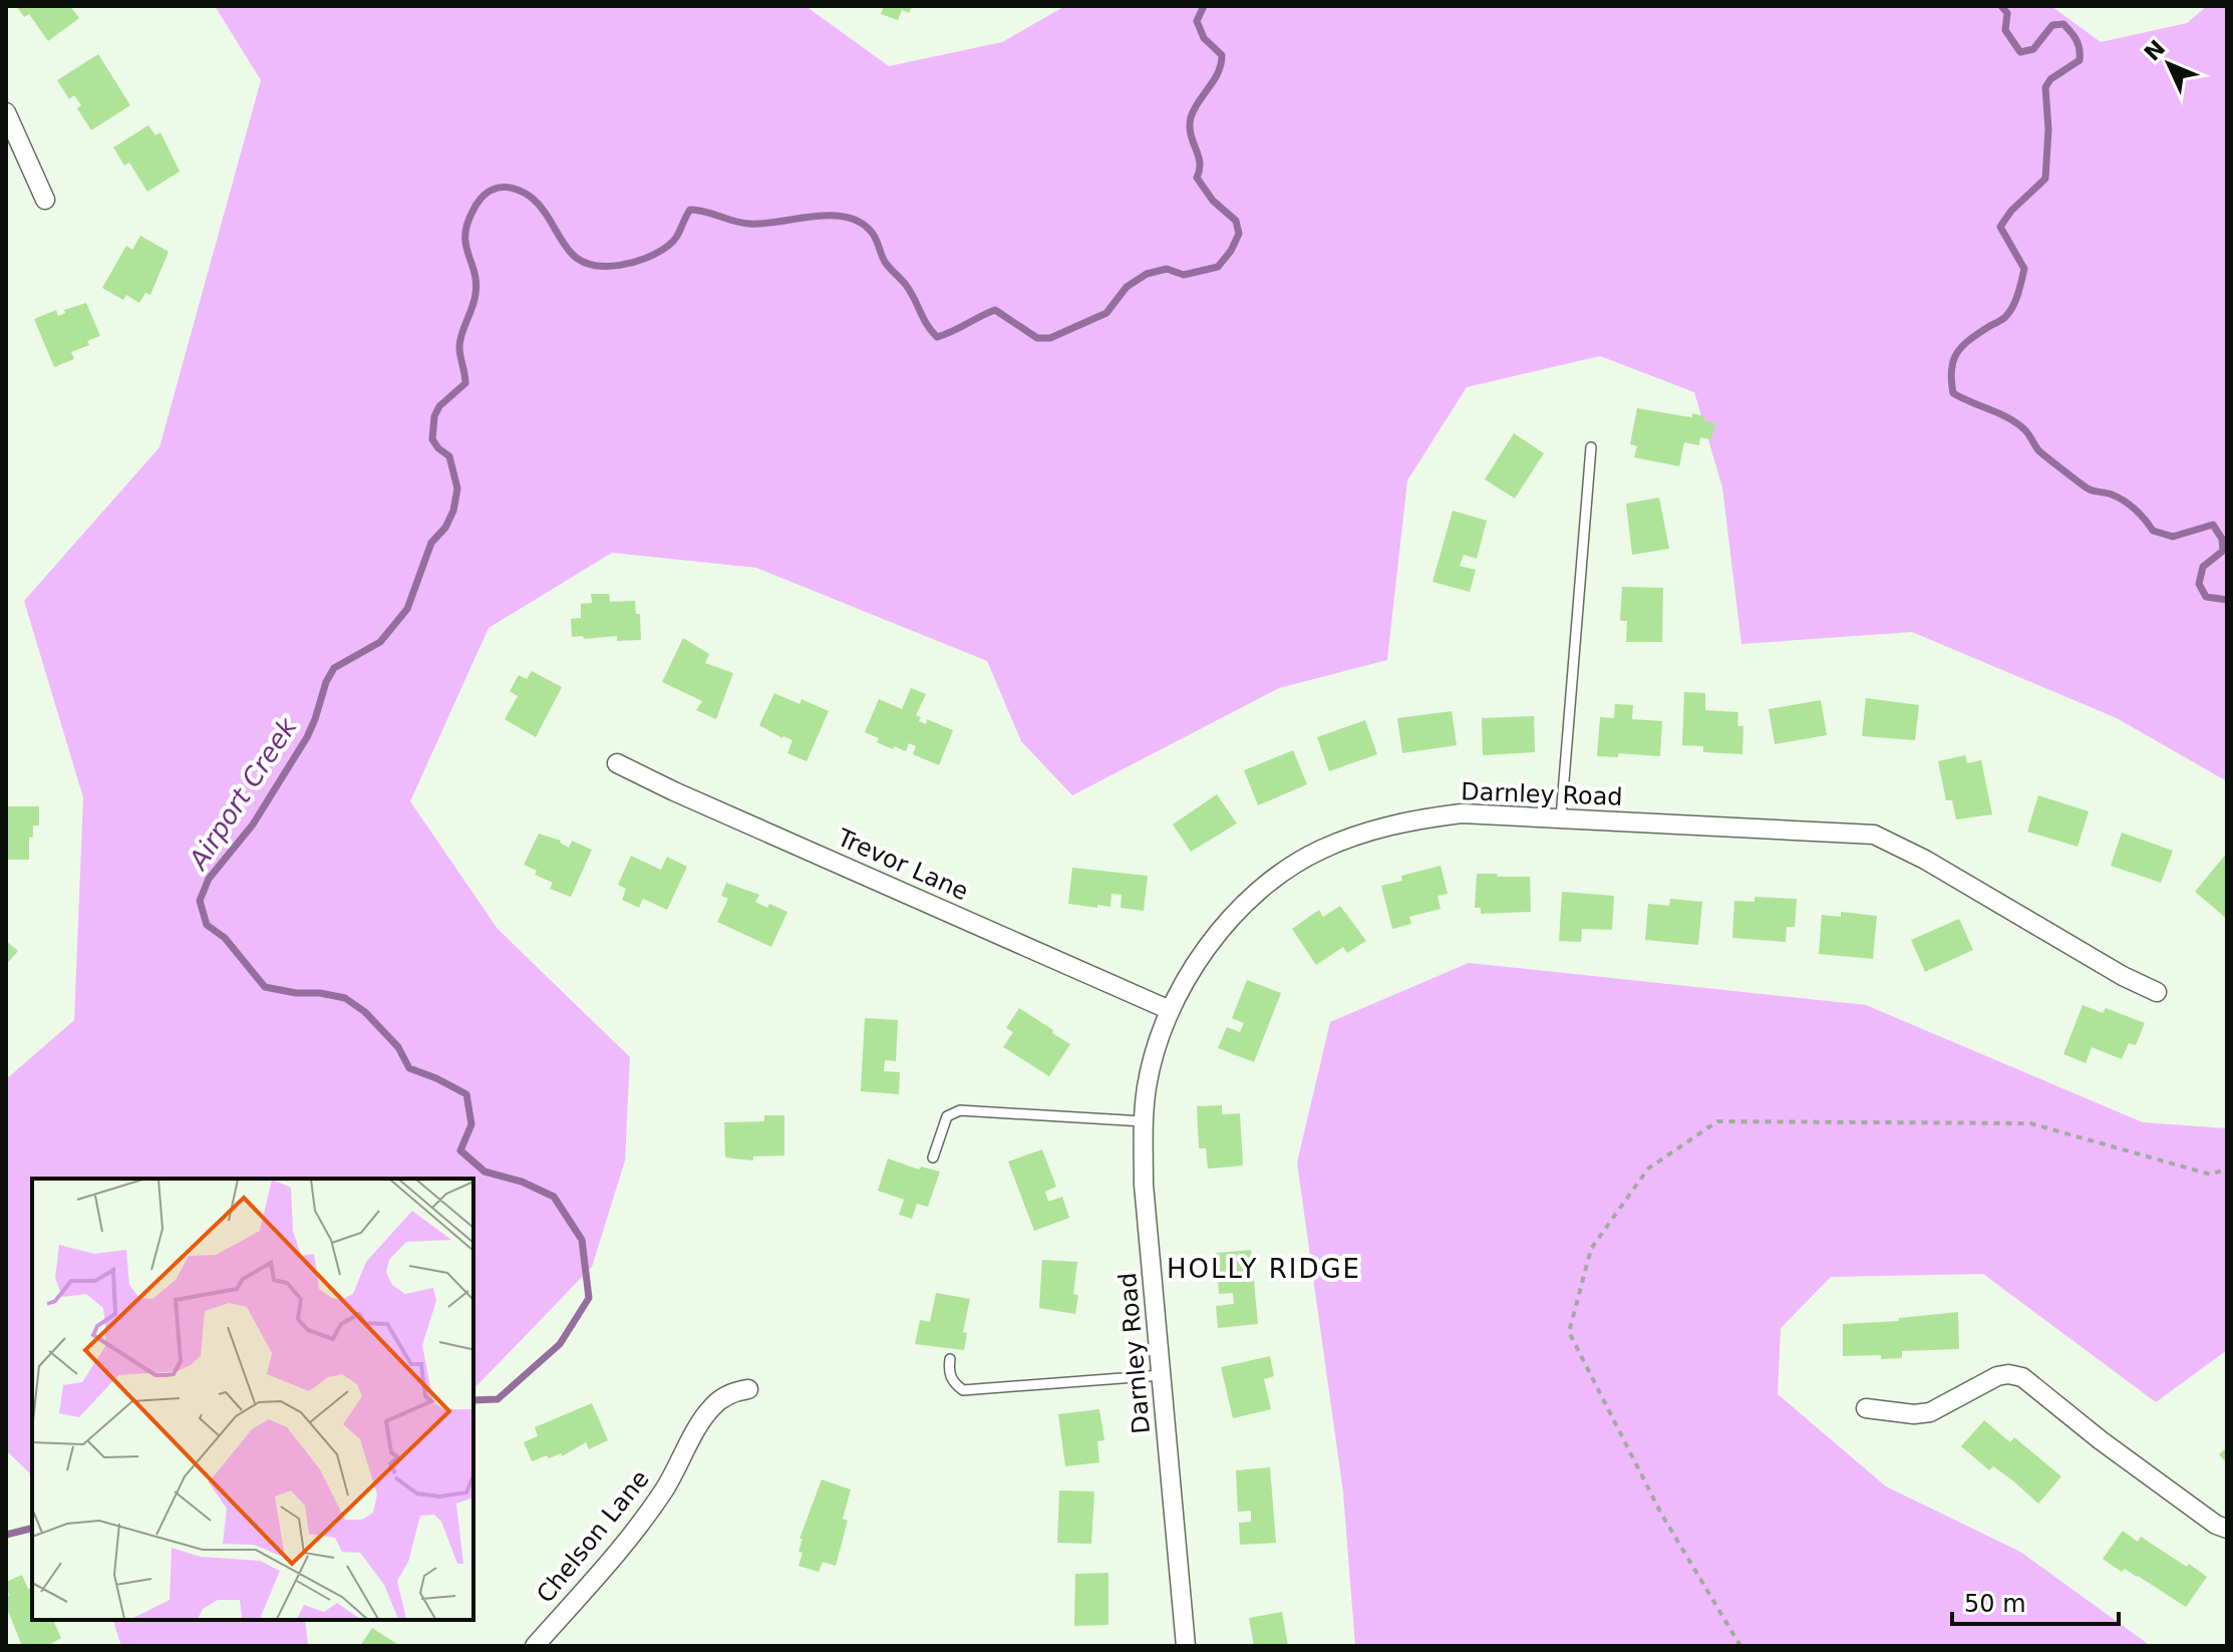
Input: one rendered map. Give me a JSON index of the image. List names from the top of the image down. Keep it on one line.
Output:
{"streets":{"street":["Darnley Road","Trevor Lane","Chelson Lane"]},"crossings":[["Darnley Road","Trevor Lane"]],"districts":["HOLLY RIDGE"],"water":["Airport Creek"],"scale_bar":"50 m","north":"top left"}
